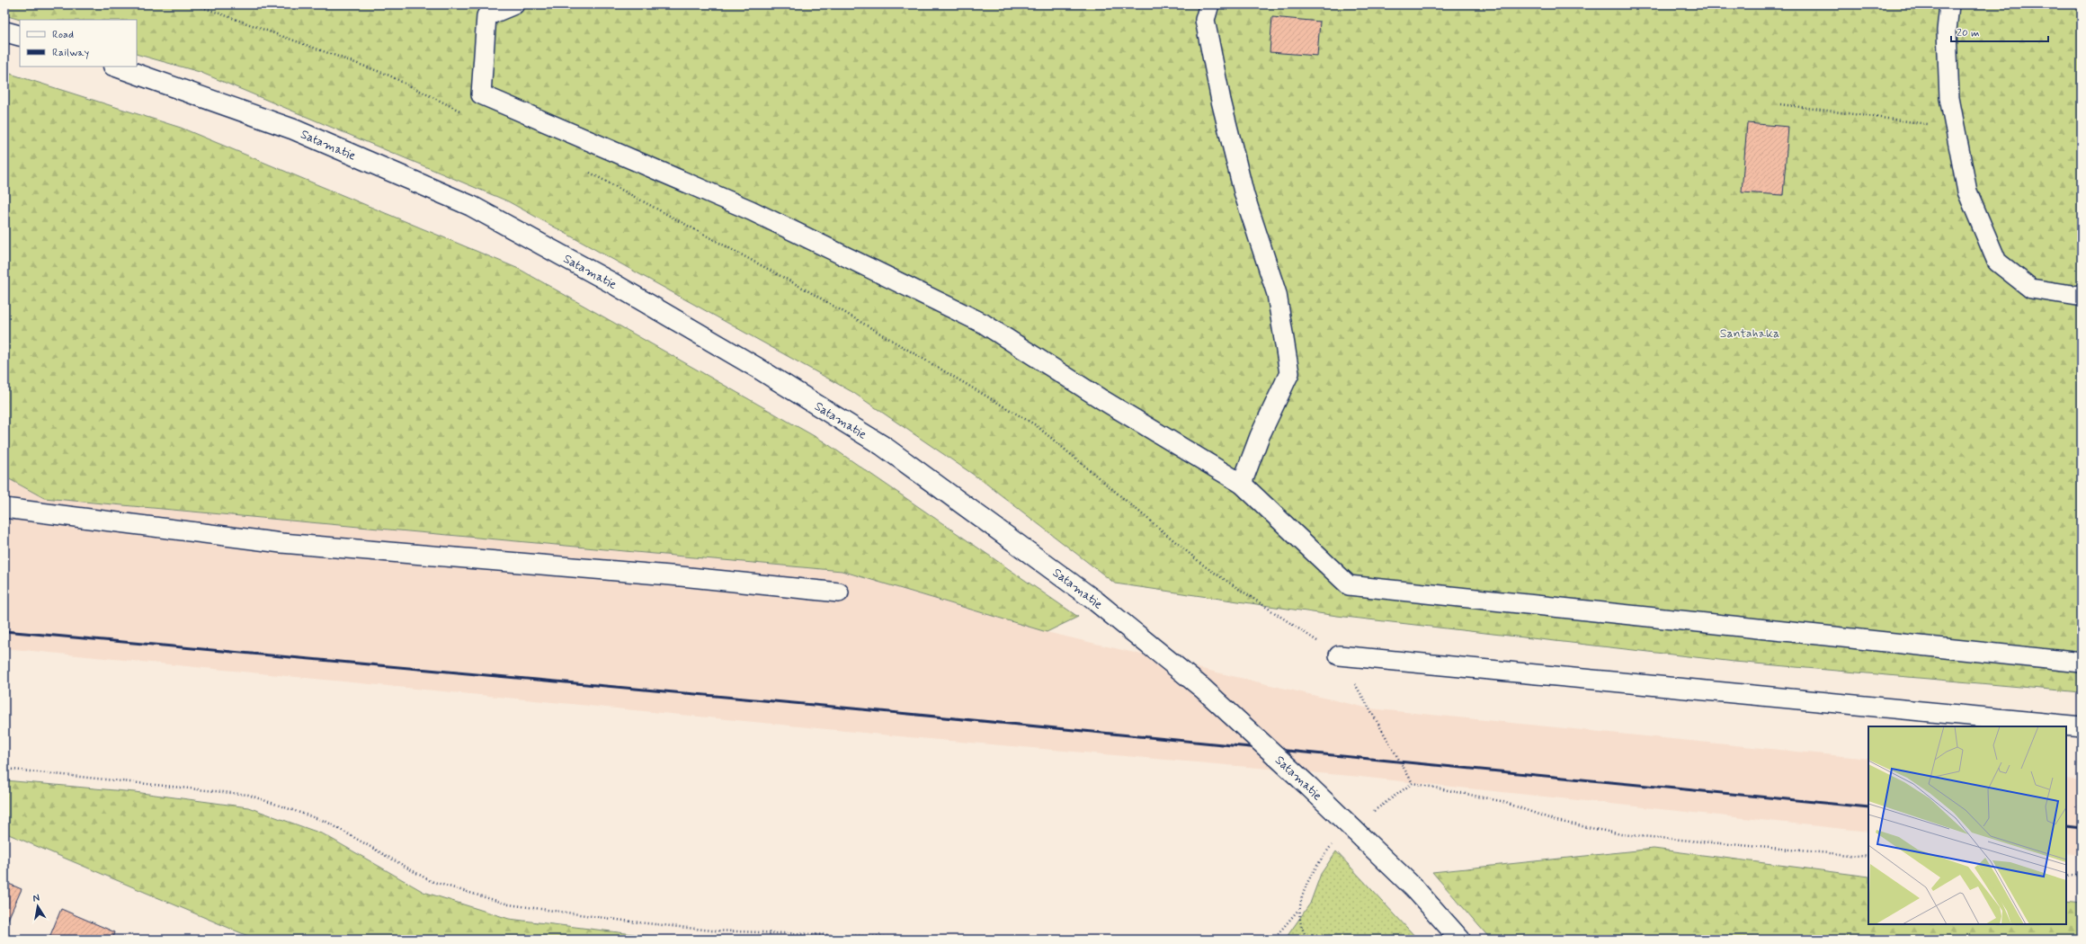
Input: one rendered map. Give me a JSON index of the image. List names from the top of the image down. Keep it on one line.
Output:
{"streets":{"main road":["Satamatie"]},"parks":["Santahaka"],"legend":["Road","Railway"],"scale_bar":"20 m","north":"top"}
